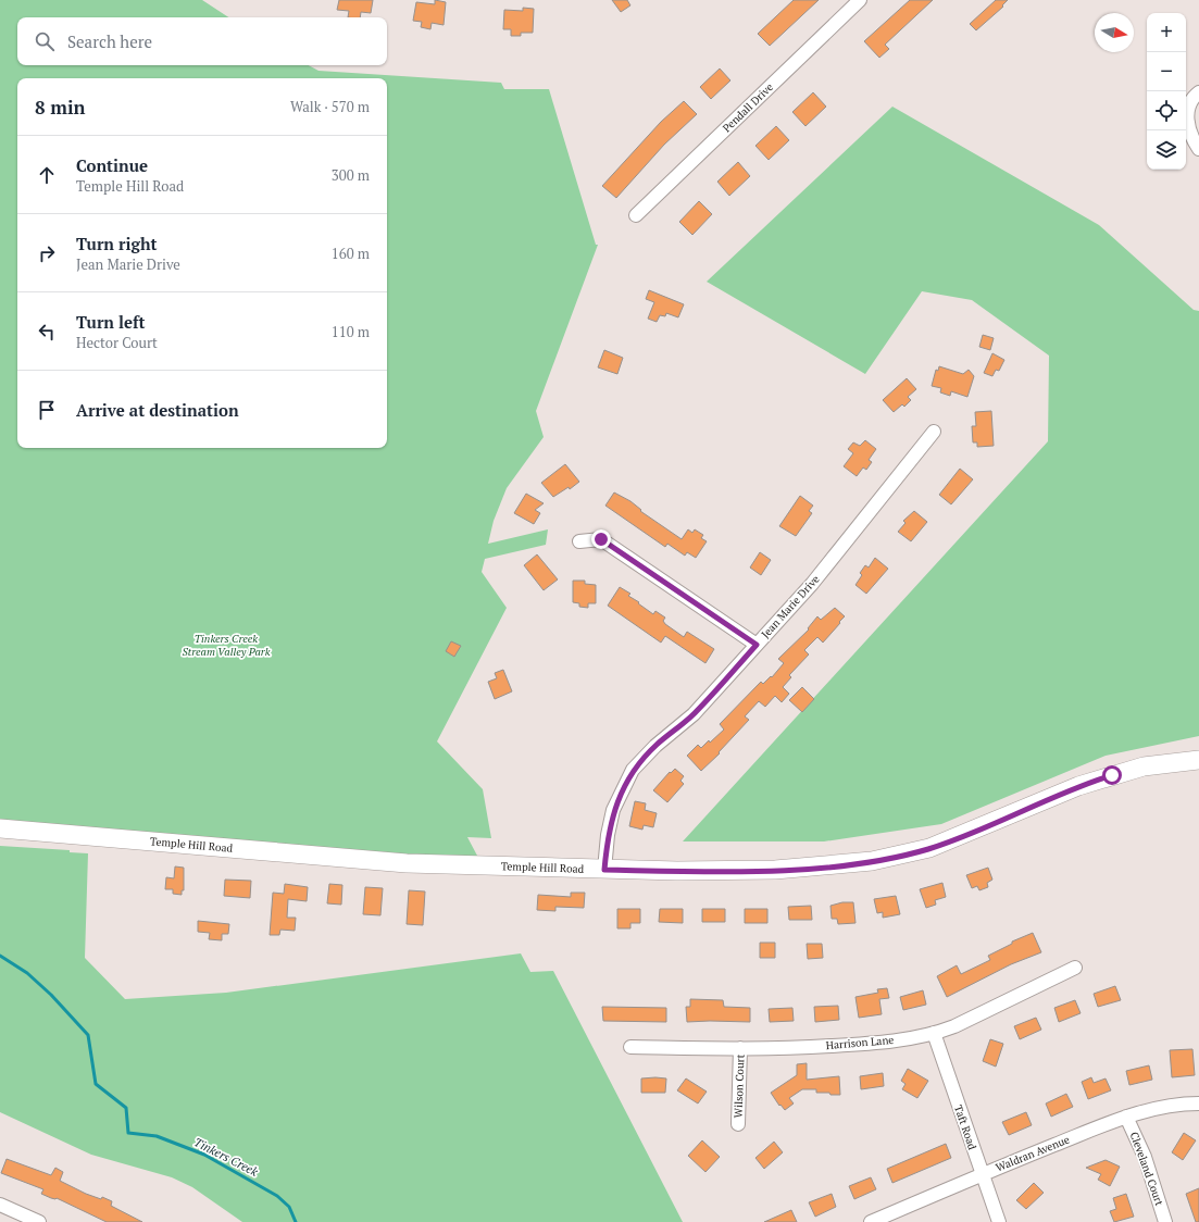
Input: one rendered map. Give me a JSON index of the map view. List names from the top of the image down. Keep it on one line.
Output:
{"streets":{"main road":["Temple Hill Road"],"street":["Pendall Drive","Jean Marie Drive","Harrison Lane","Wilson Court","Taft Road","Waldran Avenue","Cleveland Court"]},"crossings":[["Jean Marie Drive","Temple Hill Road"],["Harrison Lane","Wilson Court"],["Harrison Lane","Taft Road"],["Taft Road","Waldran Avenue"],["Waldran Avenue","Cleveland Court"]],"water":["Tinkers Creek"],"parks":["Tinkers Creek Stream Valley Park"],"north":"right","page":{"map_buttons":["+","−"],"search":"Search here","heading":["8 min","Walk · 570 m"],"list":[["Continue","Temple Hill Road","300 m"],["Turn right","Jean Marie Drive","160 m"],["Turn left","Hector Court","110 m"],"Arrive at destination"]}}
